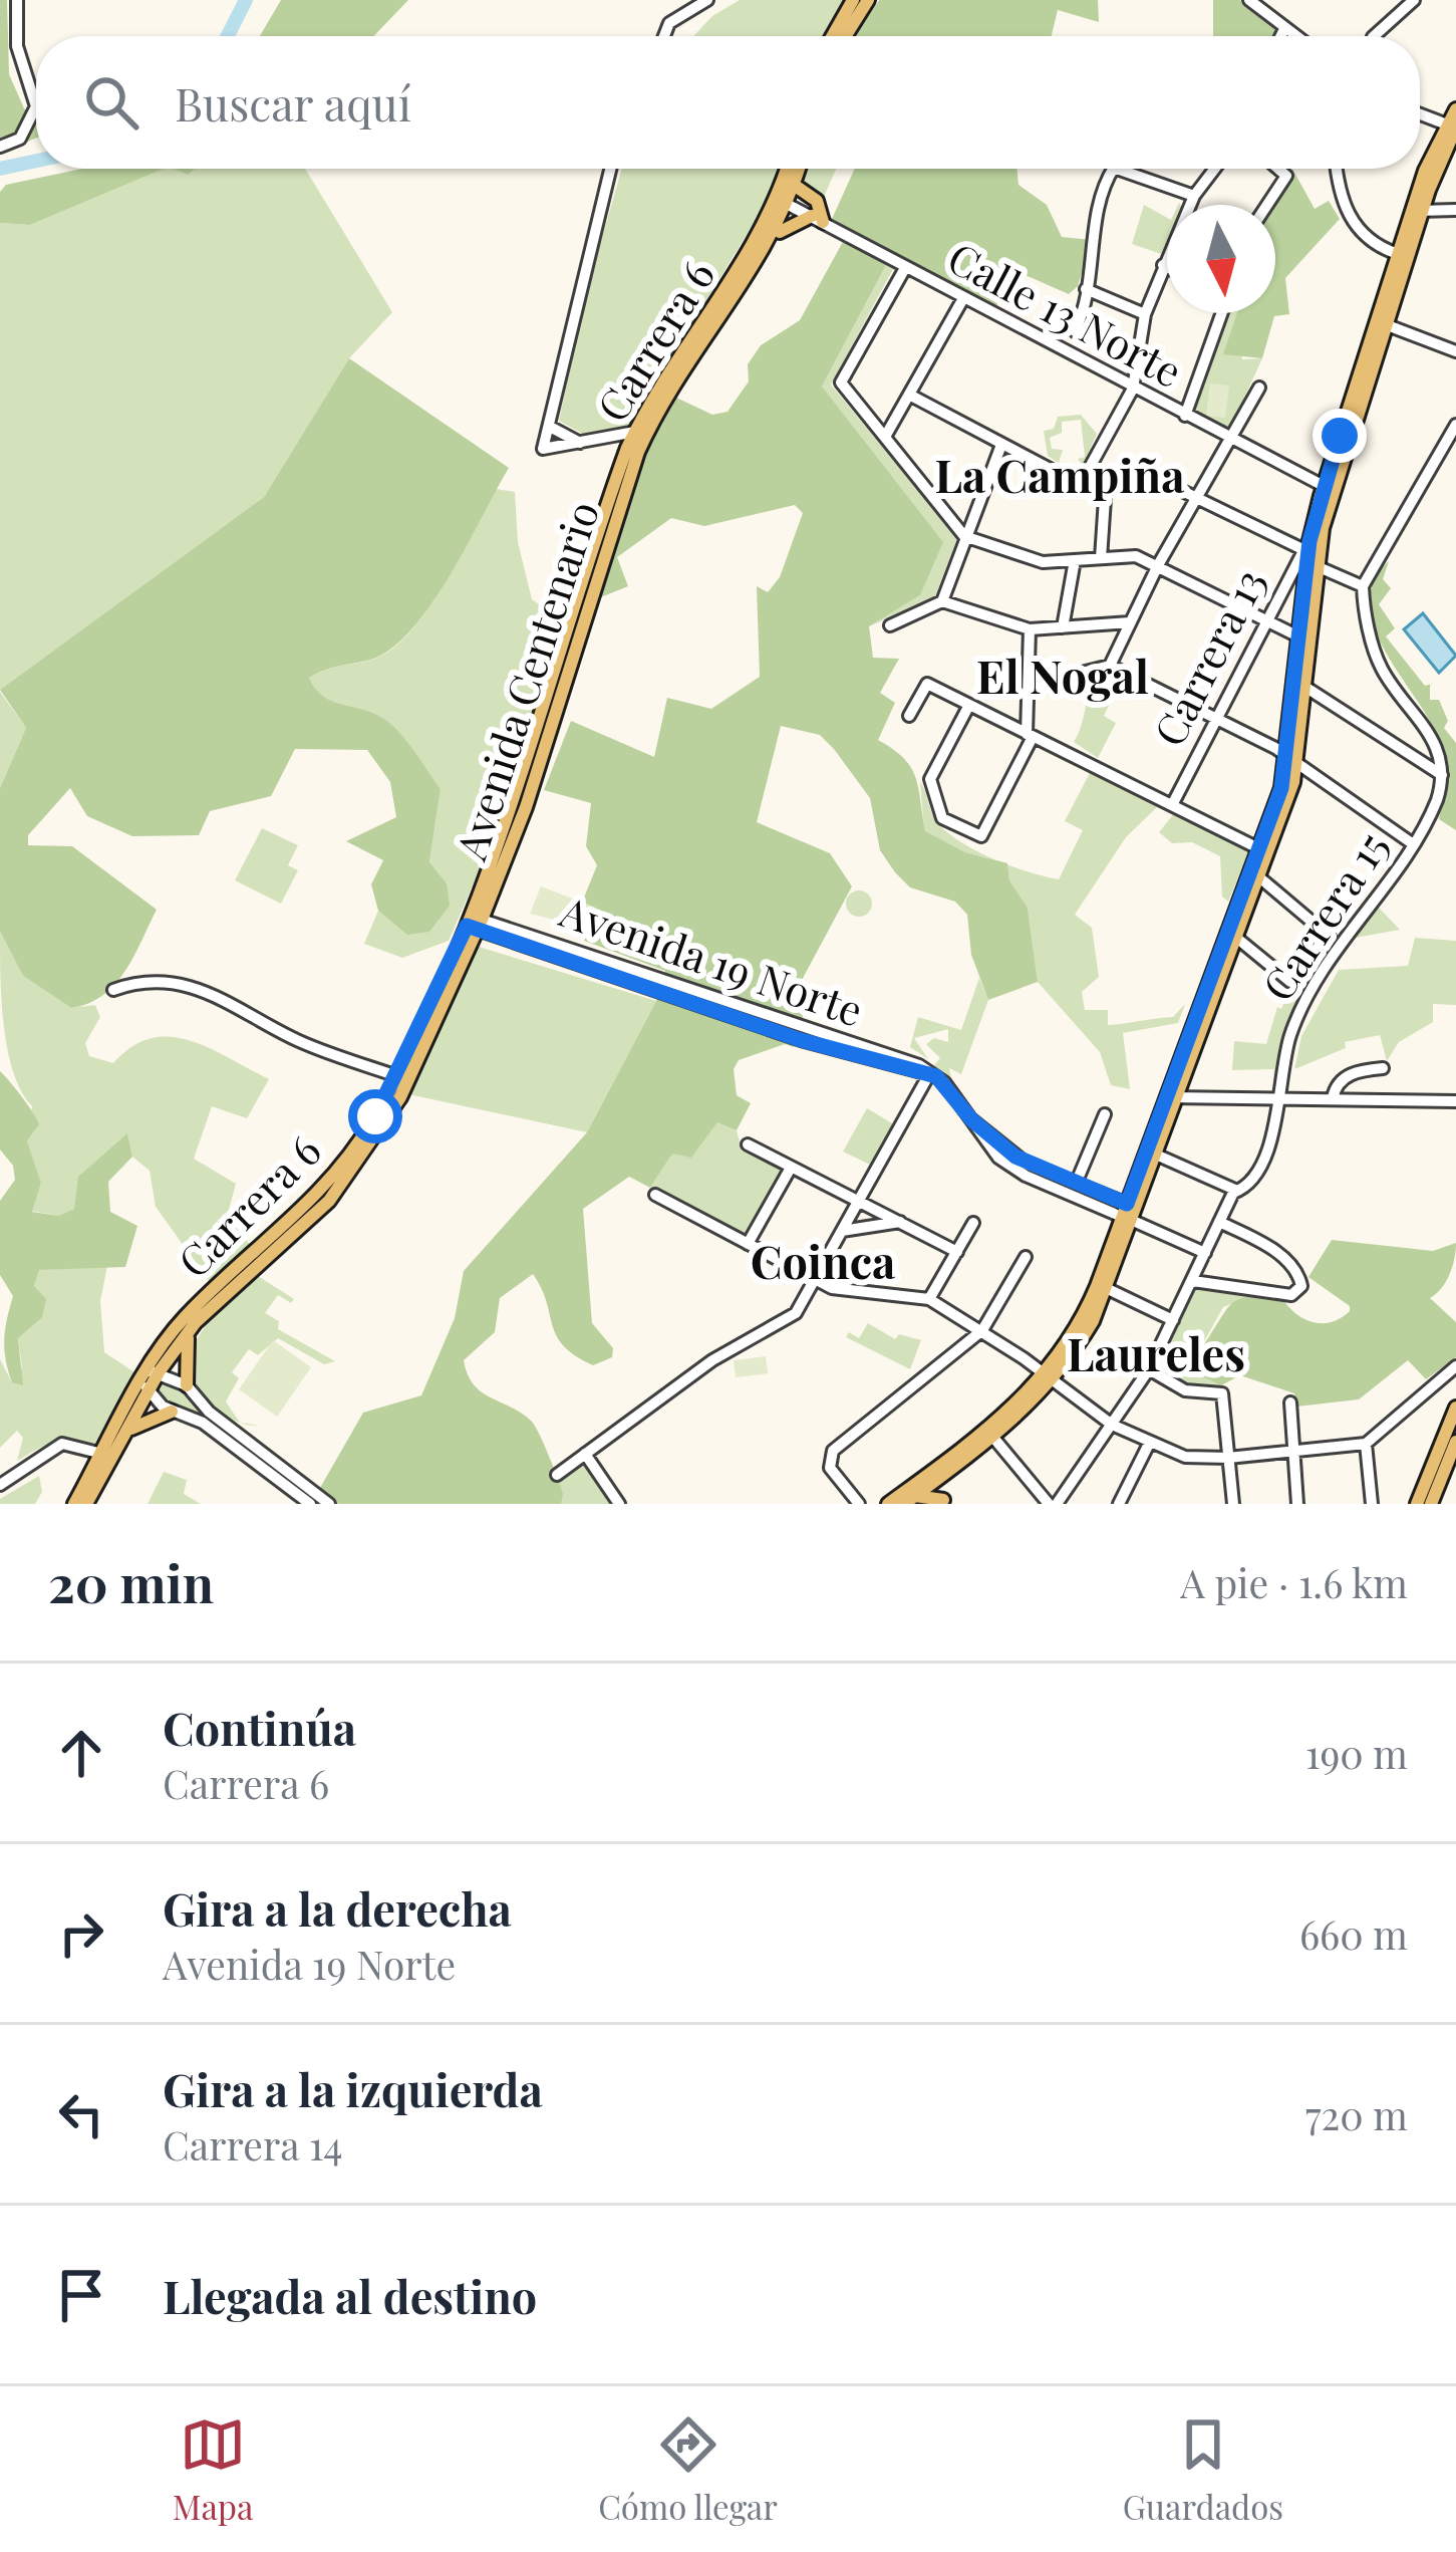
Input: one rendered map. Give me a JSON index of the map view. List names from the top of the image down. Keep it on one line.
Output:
{"streets":{"main road":["Carrera 6","Avenida Centenario"],"street":["Calle 13 Norte","Carrera 13","Carrera 15","Avenida 19 Norte"]},"crossings":[["Calle 13 Norte","Carrera 6"],["Calle 13 Norte","Avenida Centenario"],["Carrera 6","Avenida Centenario"],["Carrera 6","Avenida 19 Norte"],["Avenida Centenario","Avenida 19 Norte"]],"districts":["La Campiña","El Nogal","Coinca","Laureles"],"north":"bottom","page":{"search":"Buscar aquí","heading":["20 min","A pie · 1.6 km"],"list":[["Continúa","Carrera 6","190 m"],["Gira a la derecha","Avenida 19 Norte","660 m"],["Gira a la izquierda","Carrera 14","720 m"],"Llegada al destino"],"nav":["Mapa","Cómo llegar","Guardados"]}}
